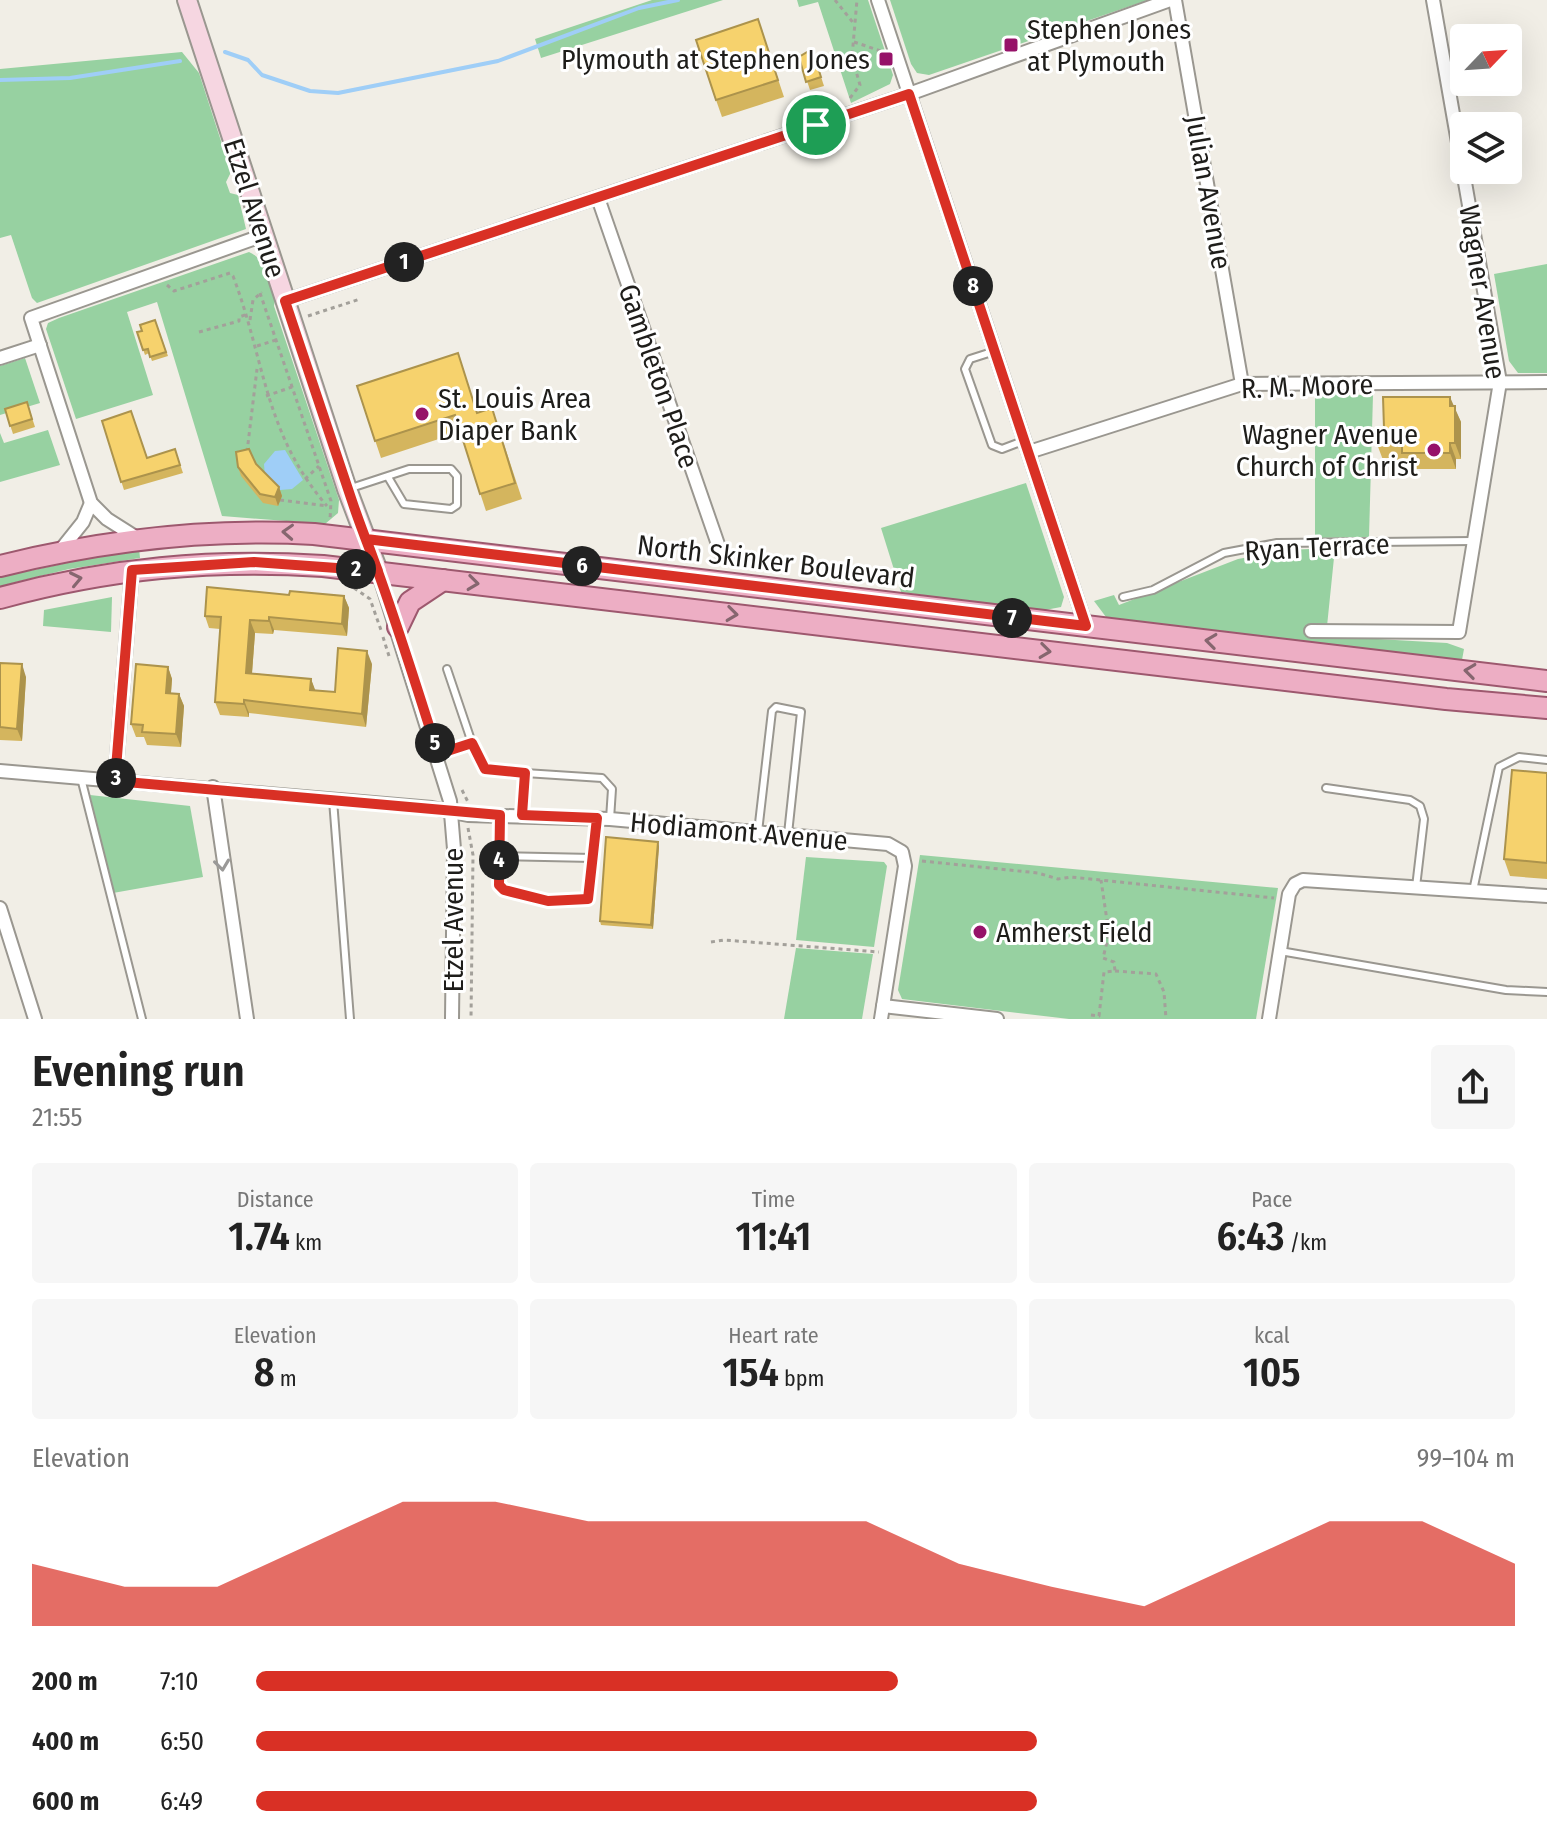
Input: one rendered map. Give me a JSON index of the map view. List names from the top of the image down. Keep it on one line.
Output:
{"streets":{"main road":["North Skinker Boulevard"],"street":["Julian Avenue","Etzel Avenue","Wagner Avenue","Gambleton Place","R. M. Moore","Hodiamont Avenue"],"lane":["Ryan Terrace"]},"crossings":[["Julian Avenue","R. M. Moore"],["Etzel Avenue","North Skinker Boulevard"],["Etzel Avenue","Hodiamont Avenue"],["Wagner Avenue","R. M. Moore"],["Wagner Avenue","Ryan Terrace"]],"places":{"transit":["Stephen Jones at Plymouth","Plymouth at Stephen Jones"],"other":["St. Louis Area Diaper Bank","Wagner Avenue Church of Christ","Amherst Field"]},"north":"top right","page":{"pins":["1","8","6","2","7","5","3","4"],"heading":["Evening run","21:55"],"stats":[["Distance","1.74 km"],["Time","11:41"],["Pace","6:43 /km"],["Elevation","8 m"],["Heart rate","154 bpm"],["kcal","105"]],"chart":["Elevation","99–104 m"],"list":[{"name":"200 m","note":"7:10"},{"name":"400 m","note":"6:50"},{"name":"600 m","note":"6:49"}]}}
